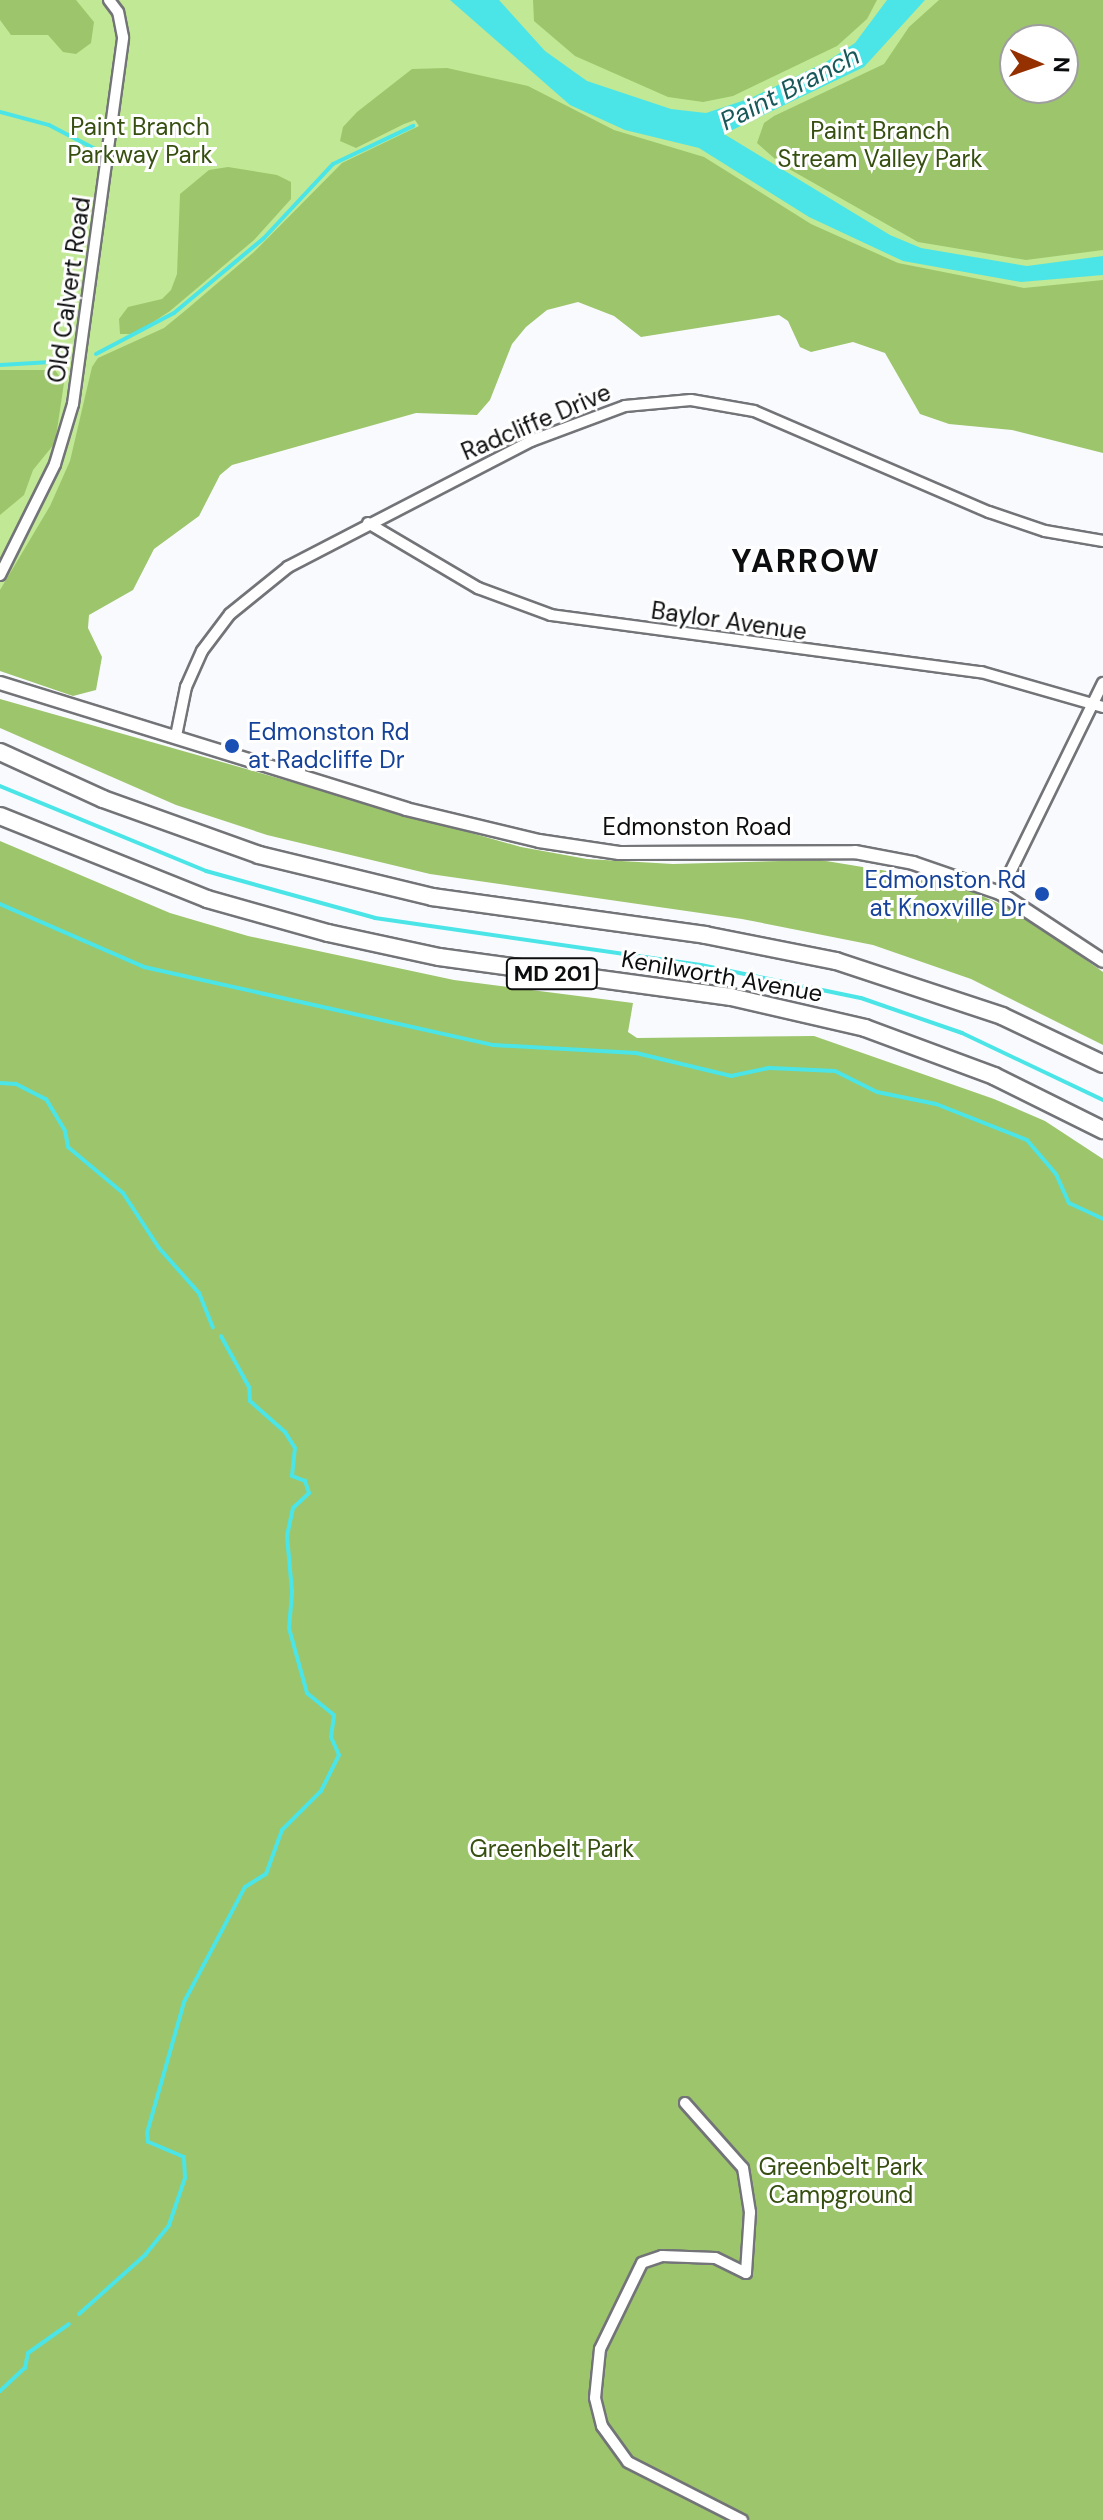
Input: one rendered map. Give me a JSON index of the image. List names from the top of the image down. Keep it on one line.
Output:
{"streets":{"main road":["MD 201","Kenilworth Avenue"],"street":["Old Calvert Road","Radcliffe Drive","Baylor Avenue","Edmonston Road"]},"crossings":[["Radcliffe Drive","Baylor Avenue"],["Radcliffe Drive","Edmonston Road"]],"districts":["YARROW"],"water":["Paint Branch"],"parks":["Paint Branch Parkway Park","Paint Branch Stream Valley Park","Greenbelt Park","Greenbelt Park Campground"],"places":["Edmonston Rd at Radcliffe Dr","Edmonston Rd at Knoxville Dr"],"north":"right"}
